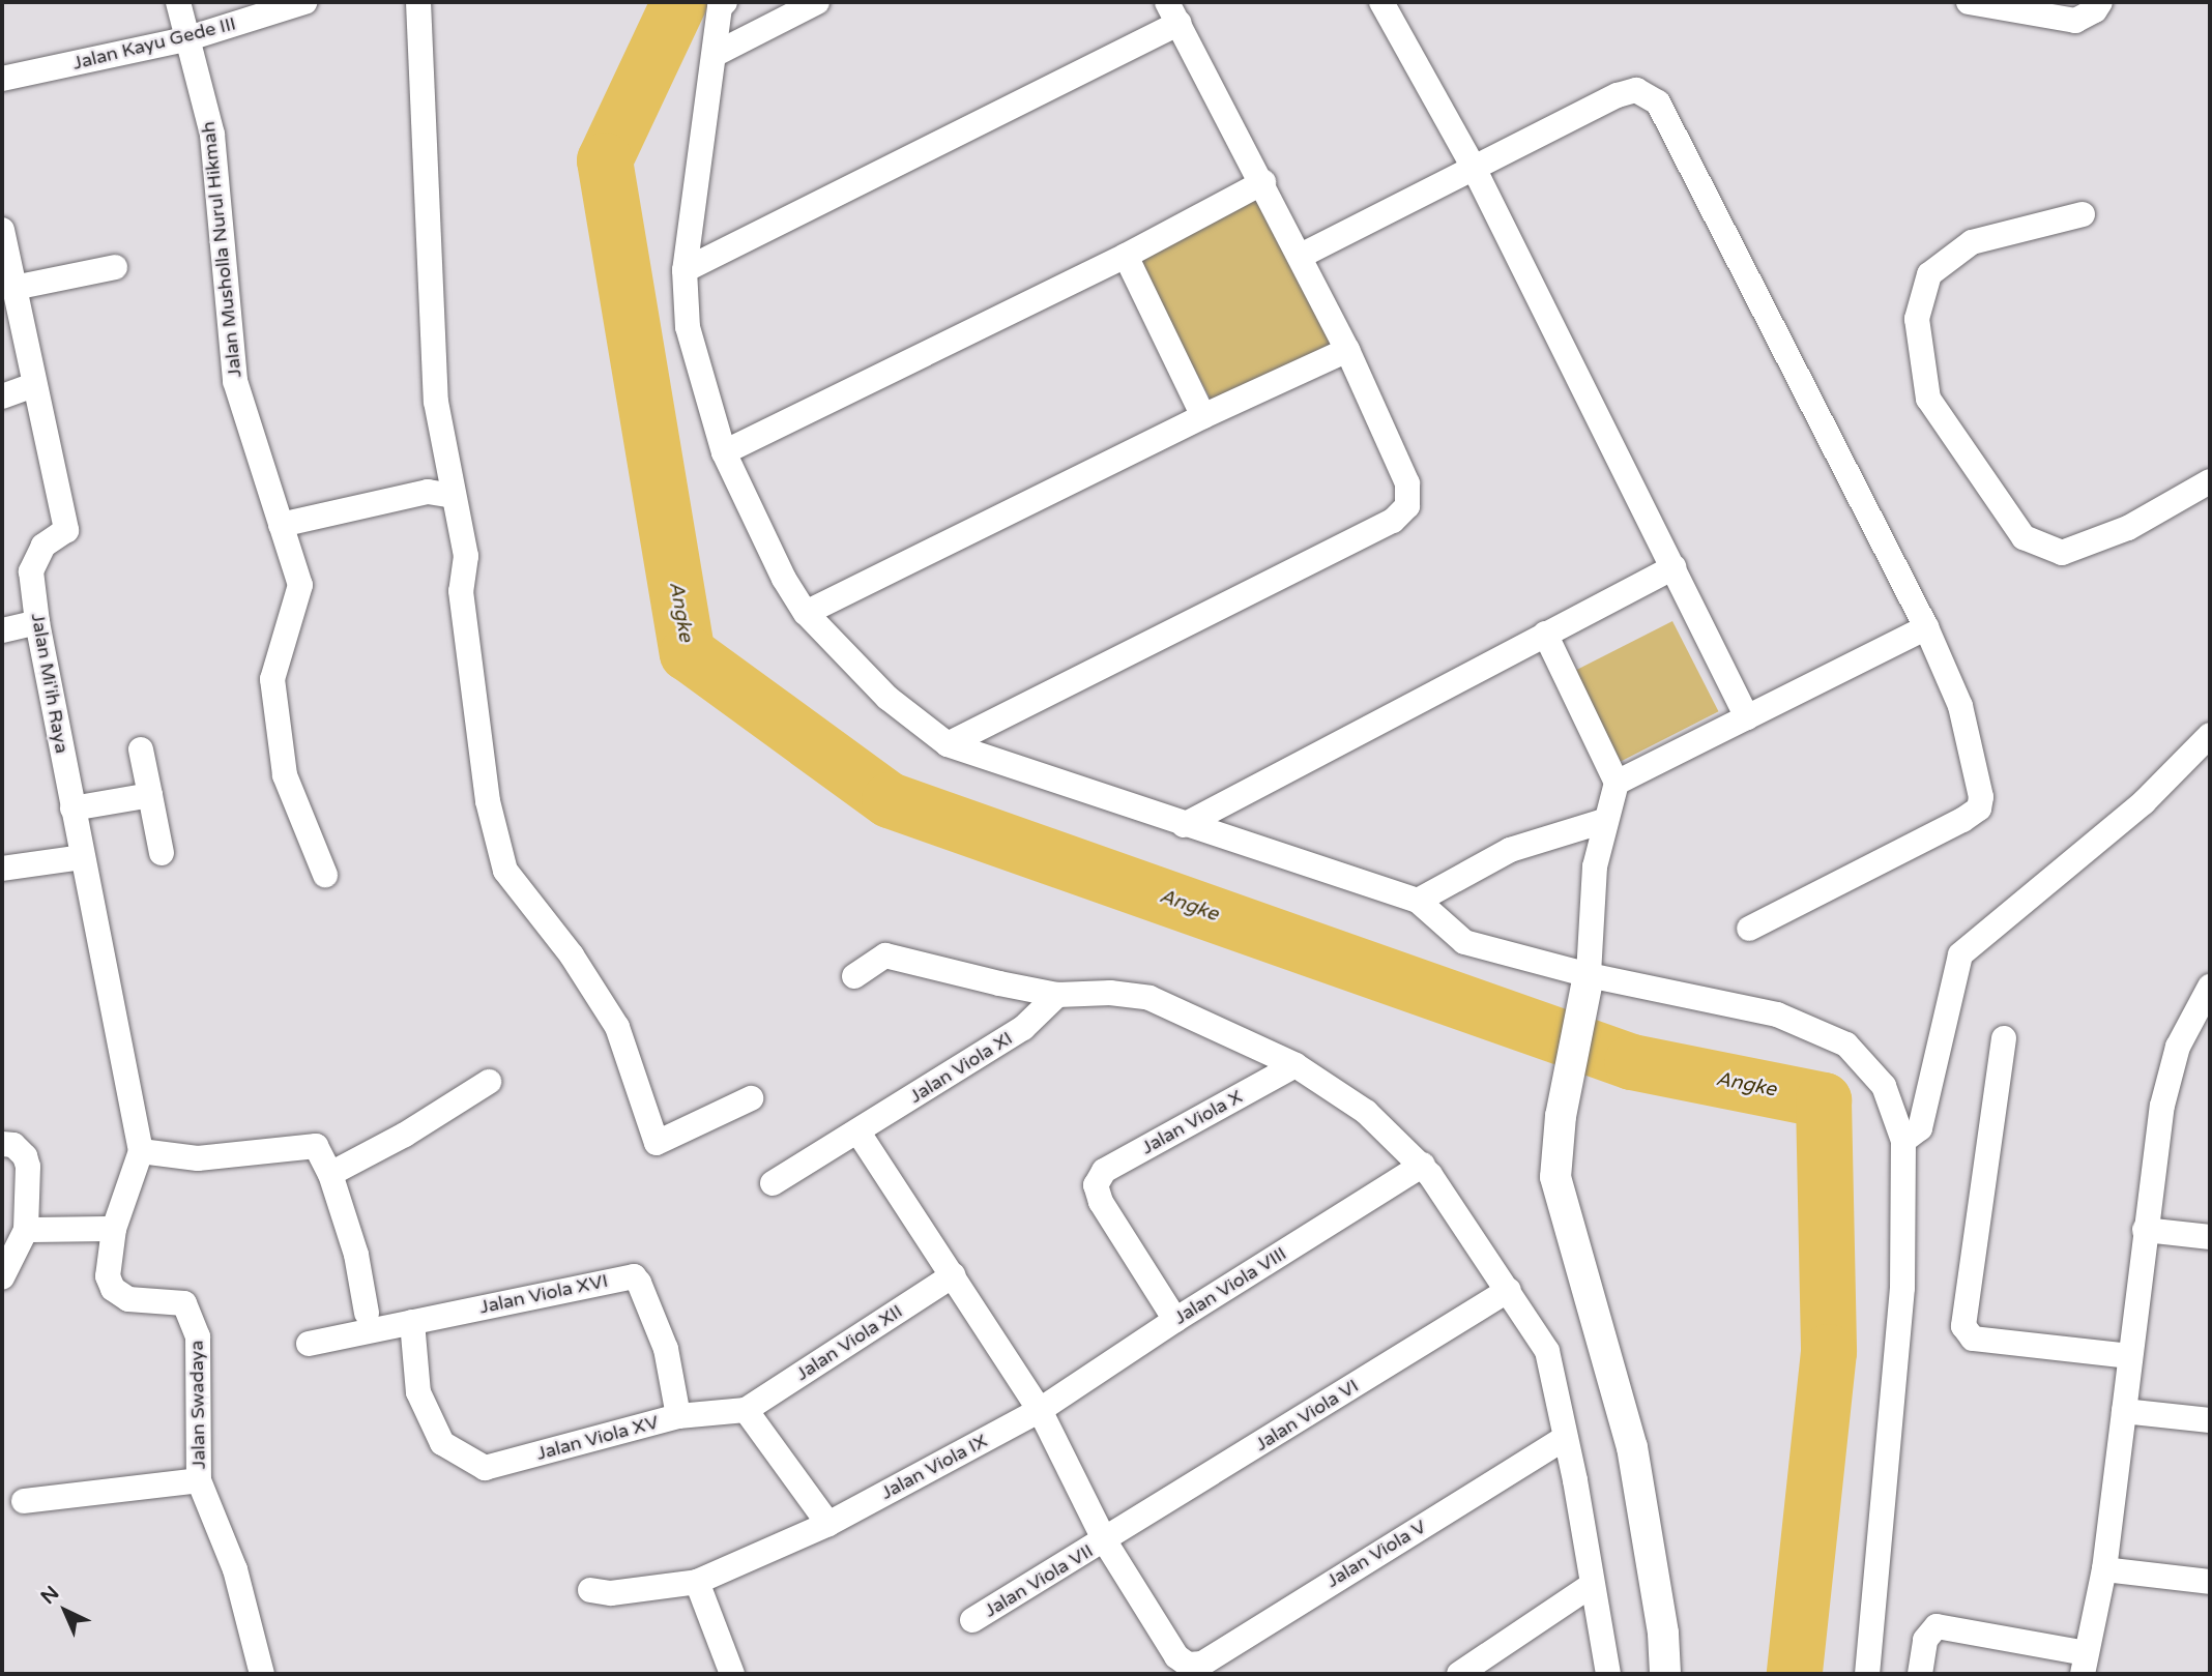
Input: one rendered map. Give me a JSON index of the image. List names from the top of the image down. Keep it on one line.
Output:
{"streets":{"street":["Jalan Kayu Gede III","Jalan Musholla Nurul Hikmah","Jalan Mi'ih Raya","Jalan Viola XI","Jalan Viola X","Jalan Viola VIII","Jalan Viola XVI","Jalan Viola XII","Jalan Swadaya","Jalan Viola VI","Jalan Viola XV","Jalan Viola IX","Jalan Viola V","Jalan Viola VII"]},"crossings":[["Jalan Kayu Gede III","Jalan Musholla Nurul Hikmah"],["Jalan Mi'ih Raya","Jalan Swadaya"],["Jalan Viola X","Jalan Viola VIII"],["Jalan Viola VIII","Jalan Viola IX"],["Jalan Viola XVI","Jalan Viola XV"],["Jalan Viola XII","Jalan Viola XV"],["Jalan Viola VI","Jalan Viola VII"]],"water":["Angke"],"north":"top left"}
